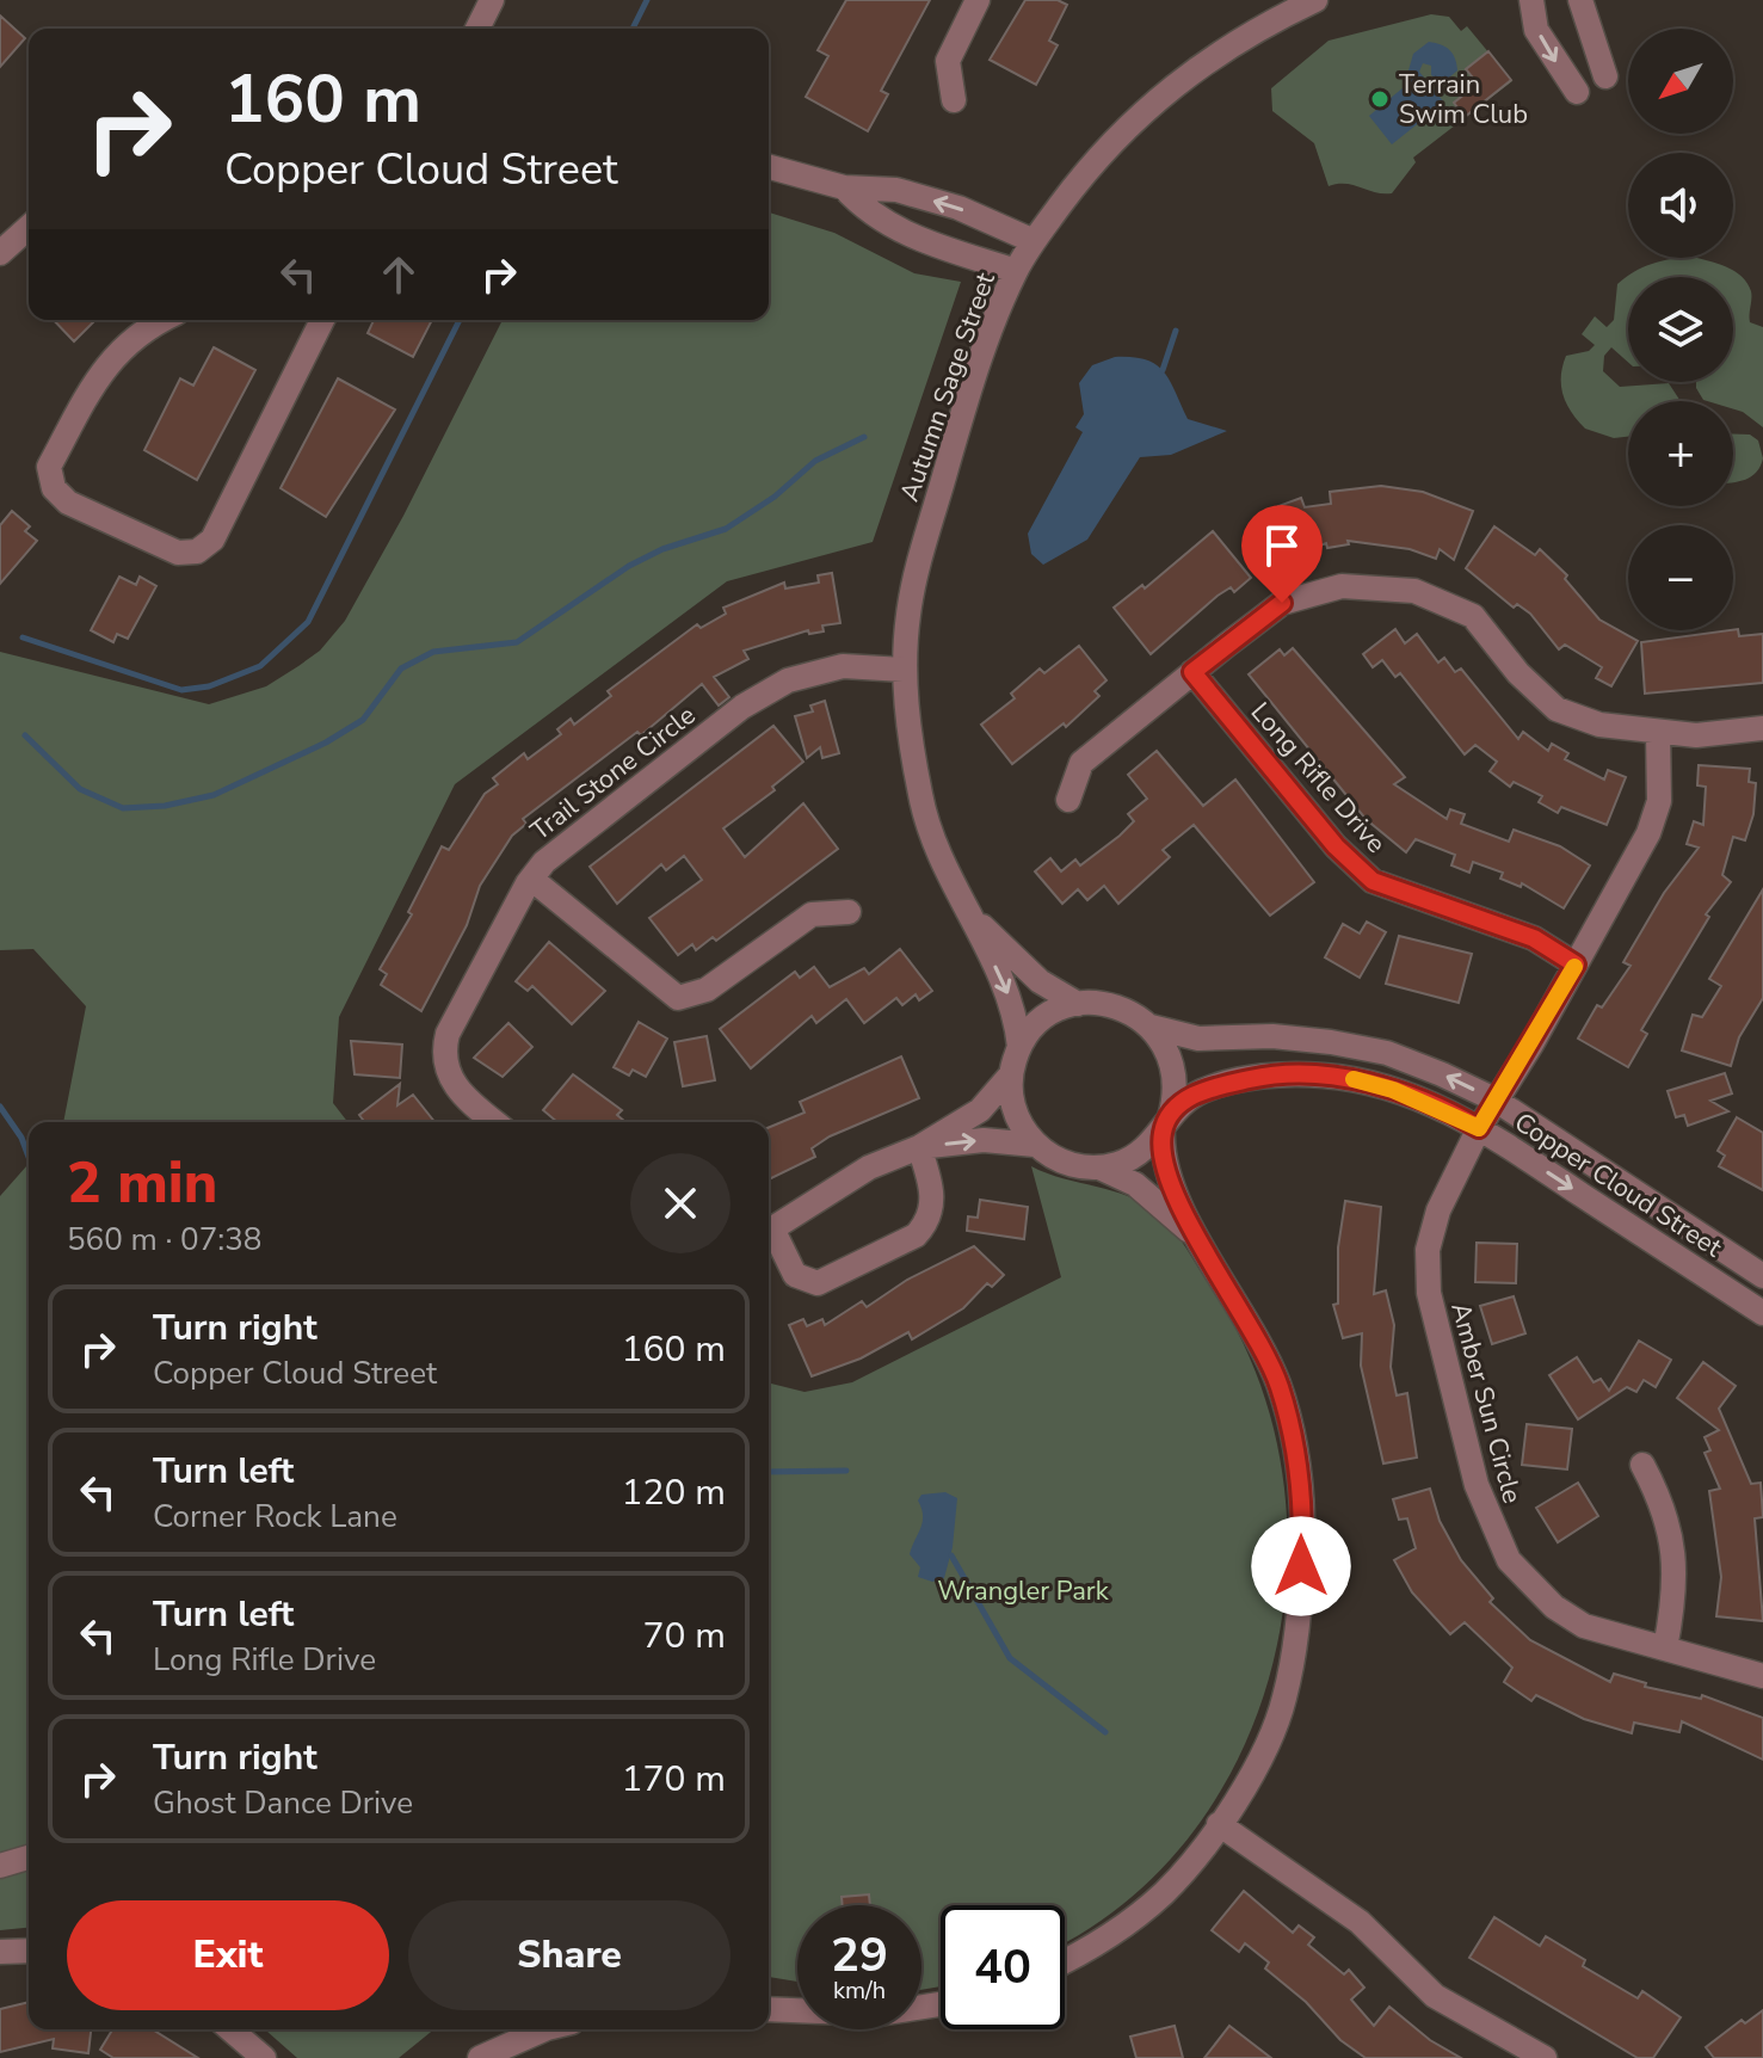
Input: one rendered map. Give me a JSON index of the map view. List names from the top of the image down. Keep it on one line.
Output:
{"streets":{"street":["Autumn Sage Street","Trail Stone Circle","Long Rifle Drive","Copper Cloud Street","Amber Sun Circle"]},"crossings":[["Autumn Sage Street","Trail Stone Circle"],["Autumn Sage Street","Copper Cloud Street"],["Long Rifle Drive","Amber Sun Circle"],["Copper Cloud Street","Amber Sun Circle"]],"parks":["Wrangler Park"],"places":["Terrain Swim Club"],"north":"bottom left","page":{"map_buttons":["+","−"],"turn":["160 m","Copper Cloud Street"],"heading":["2 min","560 m · 07:38"],"list":[{"name":"Turn right","note":"Copper Cloud Street","value":"160 m"},{"name":"Turn left","note":"Corner Rock Lane","value":"120 m"},{"name":"Turn left","note":"Long Rifle Drive","value":"70 m"},{"name":"Turn right","note":"Ghost Dance Drive","value":"170 m"}],"buttons":["Exit","Share"],"speed":"29 km/h","limit":"40"}}
